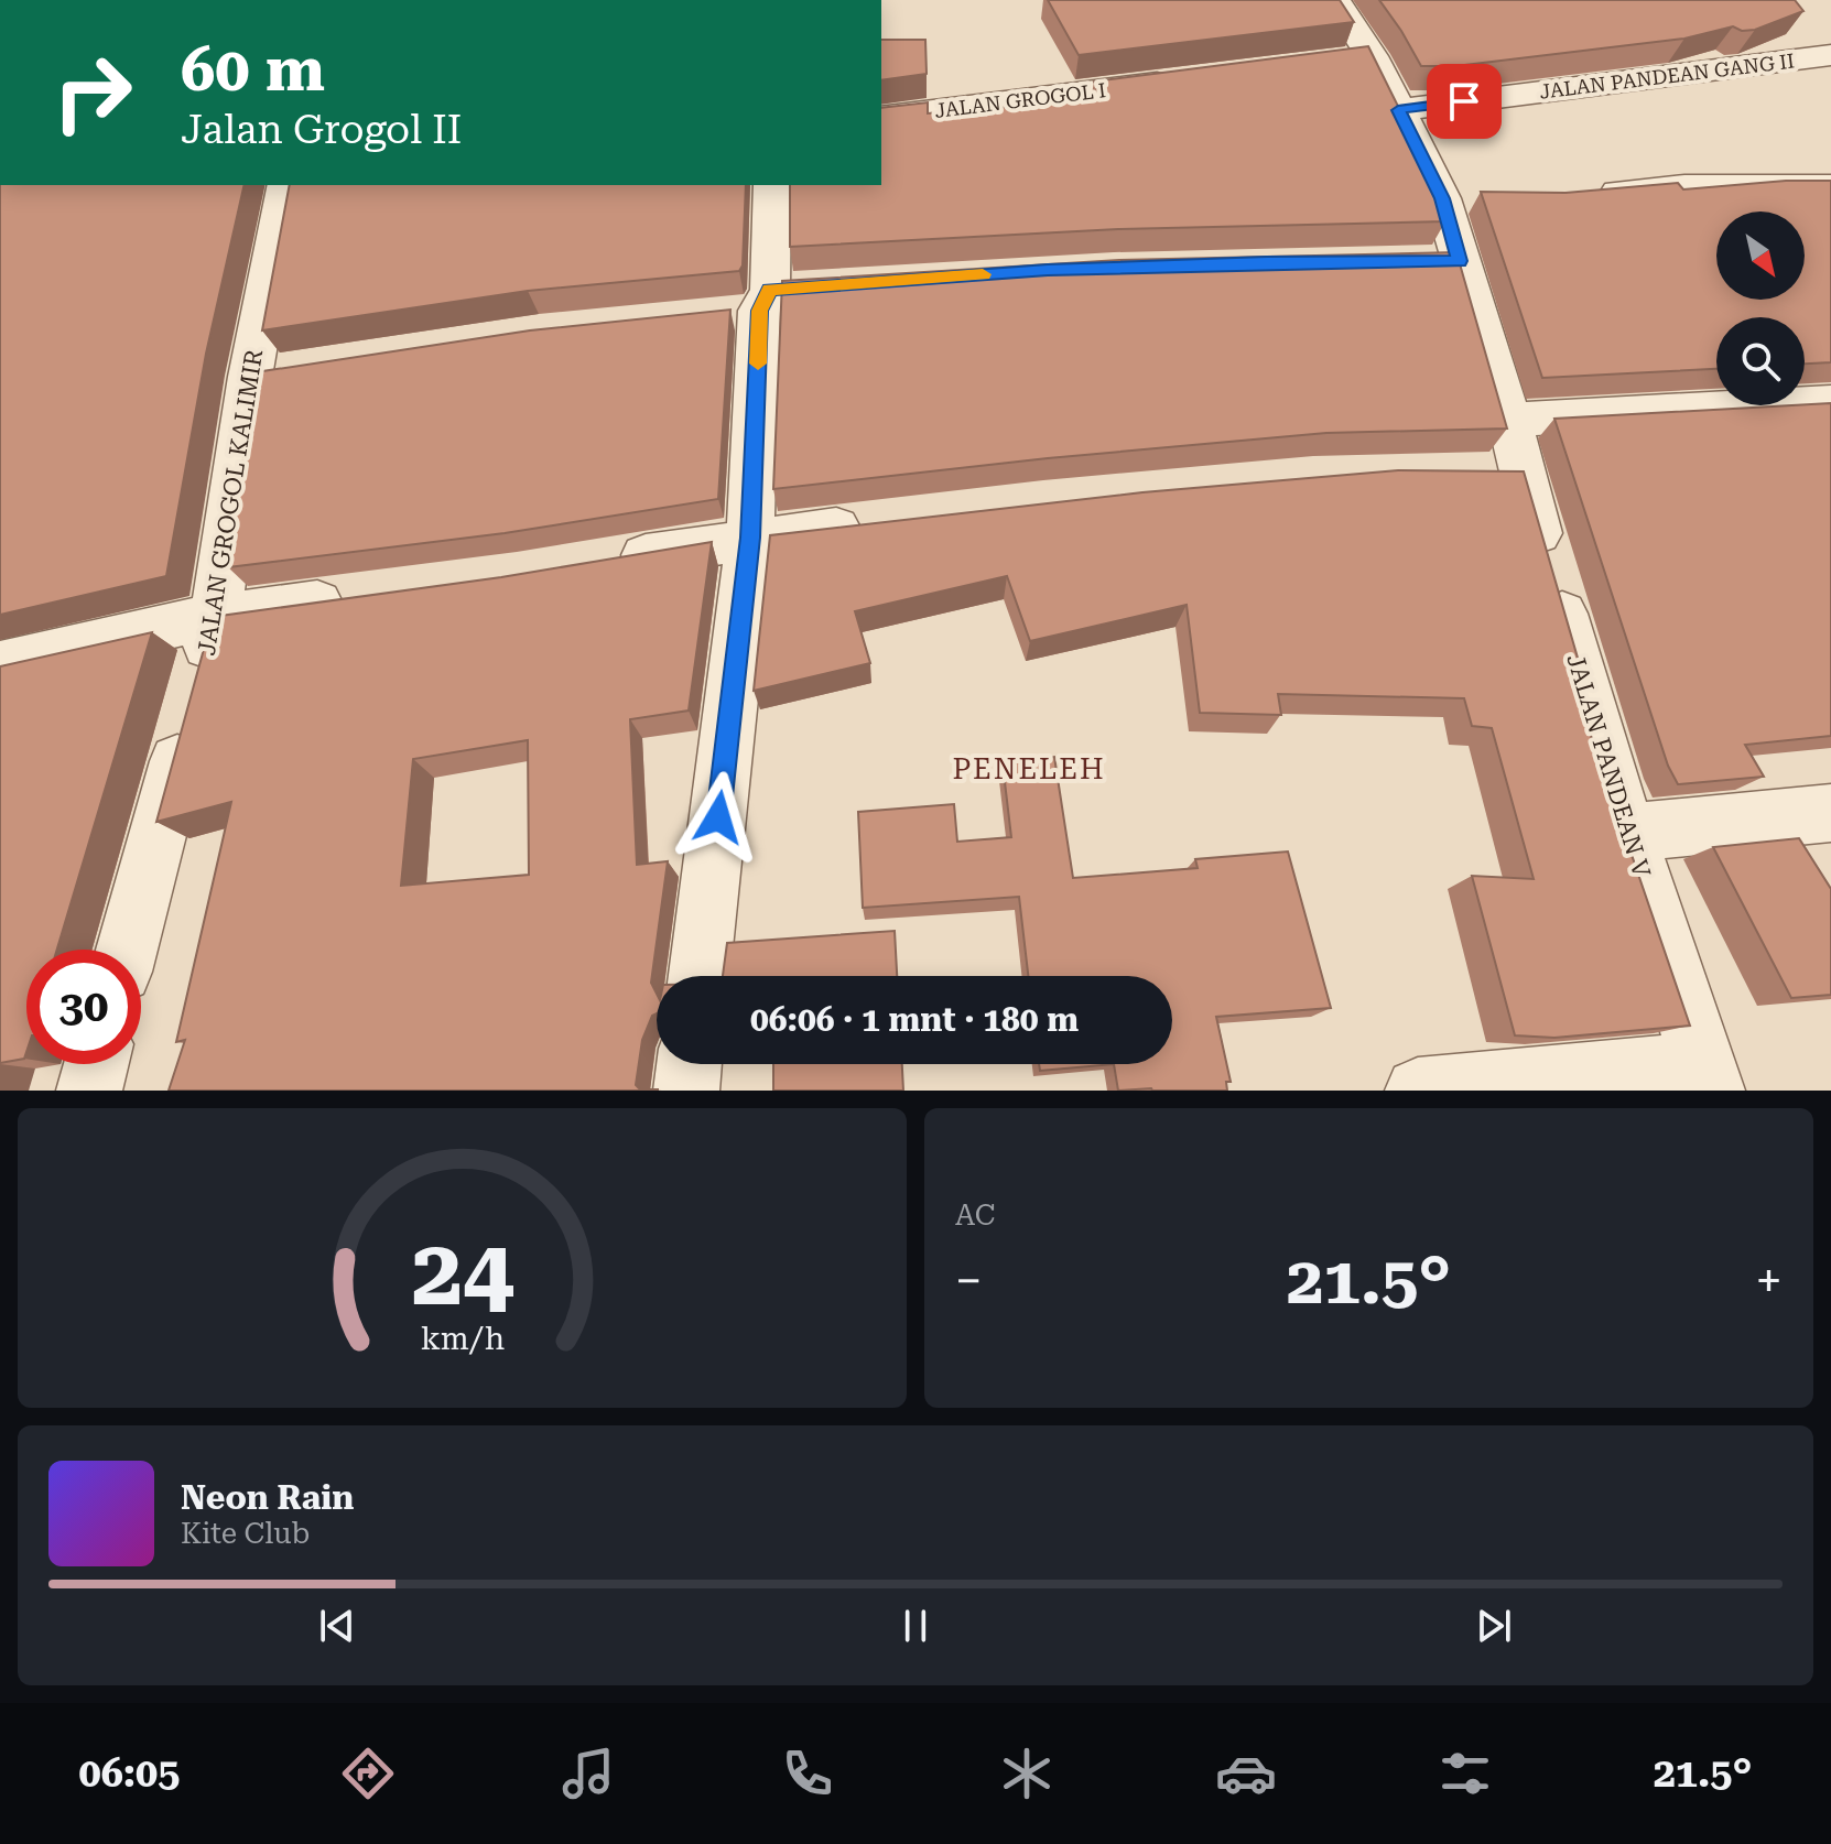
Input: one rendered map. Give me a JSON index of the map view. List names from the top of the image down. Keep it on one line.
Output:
{"streets":{"street":["JALAN PANDEAN GANG II","JALAN GROGOL I","JALAN GROGOL KALIMIR","JALAN PANDEAN V"]},"crossings":[["JALAN PANDEAN GANG II","JALAN PANDEAN V"]],"districts":["PENELEH"],"north":"bottom right","page":{"turn":["60 m","Jalan Grogol II"],"limit":"30","trip":"06:06 · 1 mnt · 180 m","tile":"AC","heat":["−","21.5°","+"],"song":["Neon Rain","Kite Club"],"tabs":["06:05","21.5°"],"gauge":["24","km/h"]}}
